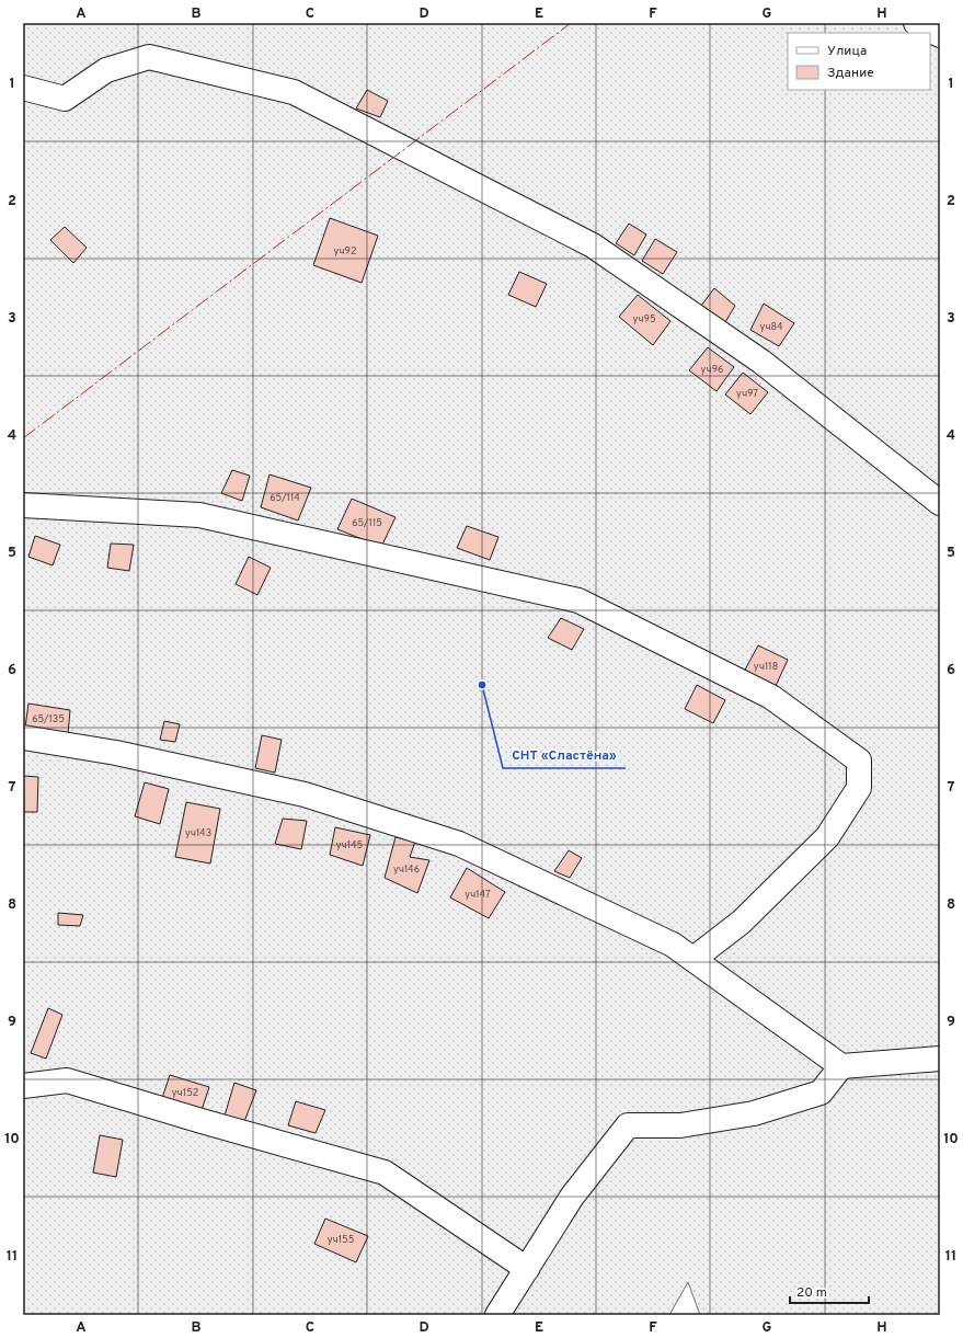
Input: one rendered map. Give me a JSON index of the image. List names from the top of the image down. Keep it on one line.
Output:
{"places":["СНТ «Сластёна»"],"house_numbers":["уч92","уч95","уч84","уч96","уч97","65/114","65/115","уч118","65/135","уч143","уч145","уч146","уч147","уч152","уч155"],"legend":["Улица","Здание"],"scale_bar":"20 m","grid":{"columns":["A","B","C","D","E","F","G","H"],"rows":["1","2","3","4","5","6","7","8","9","10","11"]}}
